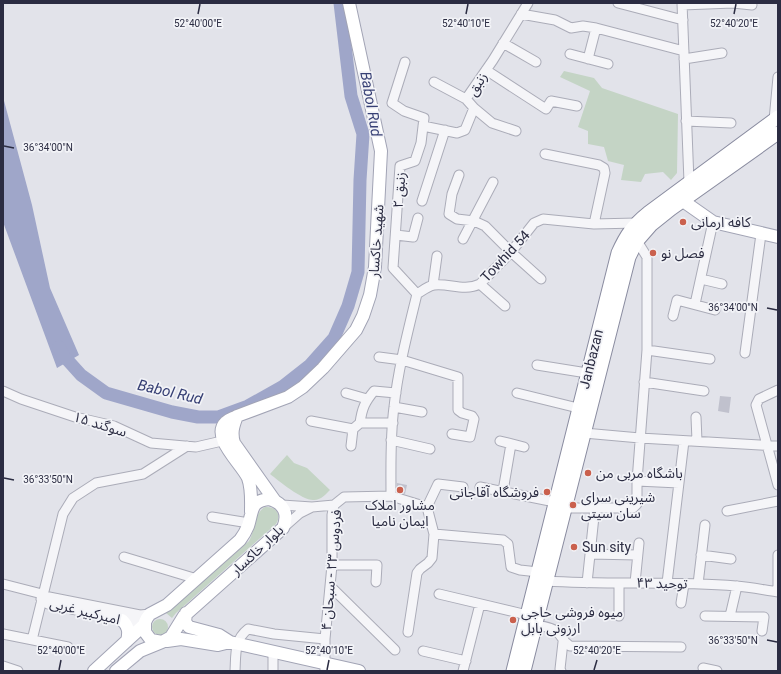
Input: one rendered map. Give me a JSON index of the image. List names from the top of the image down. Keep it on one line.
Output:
{"streets":{"highway":["Janbazan"],"main road":["شهید خاکسار","بلوار خاکسار"],"street":["زنبق","زنبق ۲","Towhid 54","سوگند ۱۵","فردوس ۲۳ - سبحان ۴","توحید ۴۳","امیرکبیر غربی"]},"crossings":[["زنبق","زنبق ۲"],["Towhid 54","Janbazan"],["Janbazan","توحید ۴۳"],["بلوار خاکسار","امیرکبیر غربی"]],"water":["Babol Rud"],"places":["کافه ارمانی","فصل نو","باشگاه مربی من","مشاور املاک ایمان نامیا","فروشگاه آقاجانی","شیرینی سرای سان سیتی","Sun sity","میوه فروشی حاجی ارزونی بابل"],"coordinates":["52°40'00\"E","52°40'10\"E","52°40'20\"E","36°34'00\"N","36°33'50\"N"]}
